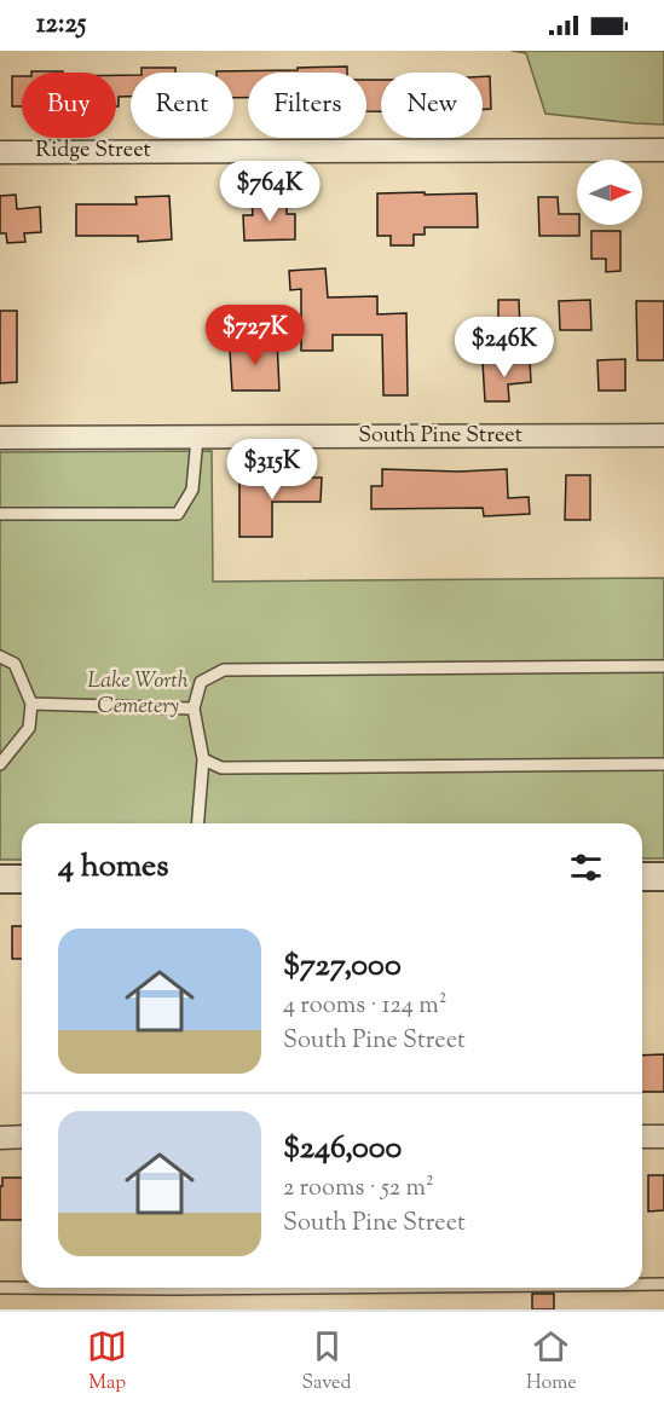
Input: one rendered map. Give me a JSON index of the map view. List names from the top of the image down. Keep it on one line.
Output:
{"streets":{"street":["Ridge Street","South Pine Street"]},"parks":["Lake Worth Cemetery"],"north":"right","page":{"status":"12:25","chip":["Buy","Rent","Filters","New"],"price":["$764K","$727K","$246K","$315K"],"heading":"4 homes","list":[{"name":"$727,000","note":"4 rooms · 124 m² · South Pine Street"},{"name":"$246,000","note":"2 rooms · 52 m² · South Pine Street"}],"tabs":["Map","Saved","Home"]}}
